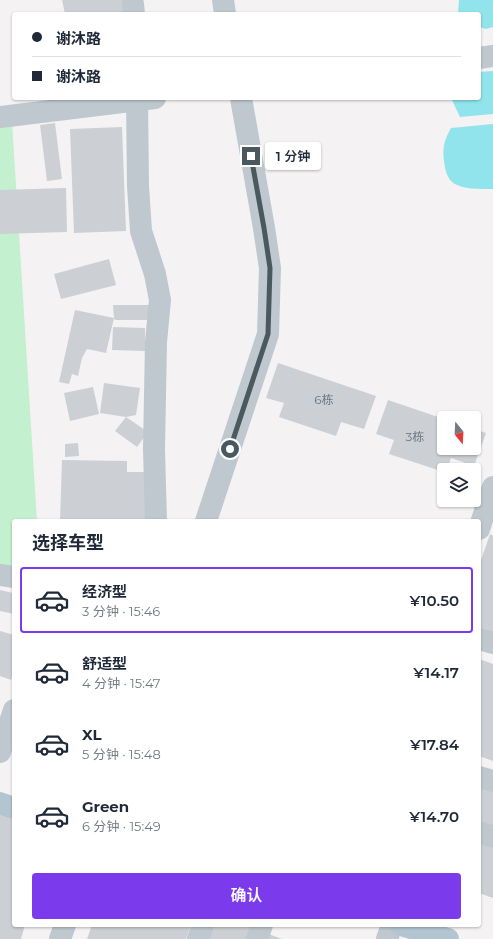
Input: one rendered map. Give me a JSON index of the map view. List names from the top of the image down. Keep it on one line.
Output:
{"house_numbers":["6栋","3栋"],"north":"bottom","page":{"banner":["谢沐路","谢沐路"],"bubble":"1 分钟","heading":"选择车型","list":[{"name":"经济型","note":"3 分钟 · 15:46","value":"¥10.50"},{"name":"舒适型","note":"4 分钟 · 15:47","value":"¥14.17"},{"name":"XL","note":"5 分钟 · 15:48","value":"¥17.84"},{"name":"Green","note":"6 分钟 · 15:49","value":"¥14.70"}],"buttons":"确认"}}
